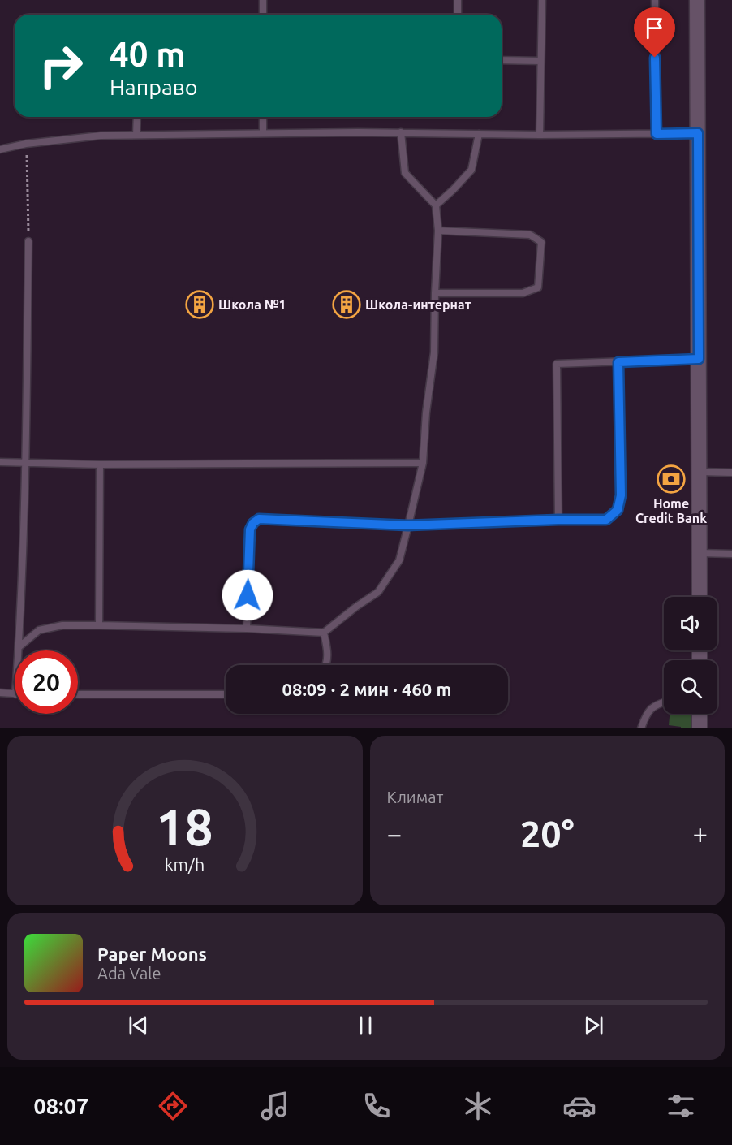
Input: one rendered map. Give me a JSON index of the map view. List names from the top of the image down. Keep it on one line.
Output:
{"places":{"building":["Школа №1","Школа-интернат"],"bank":["Home Credit Bank"]},"page":{"turn":["40 m","Направо"],"limit":"20","trip":"08:09 · 2 мин · 460 m","tile":"Климат","heat":["−","20°","+"],"song":["Paper Moons","Ada Vale"],"tabs":"08:07","gauge":["18","km/h"]}}
